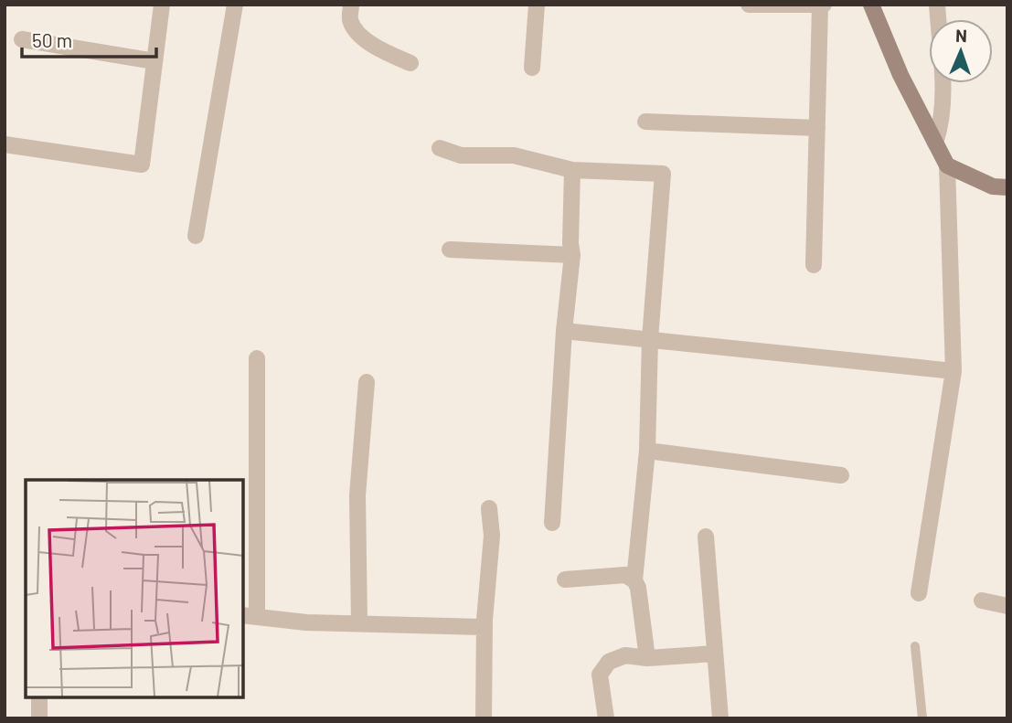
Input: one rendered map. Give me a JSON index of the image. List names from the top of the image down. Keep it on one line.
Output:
{"scale_bar":"50 m","north":"top"}
